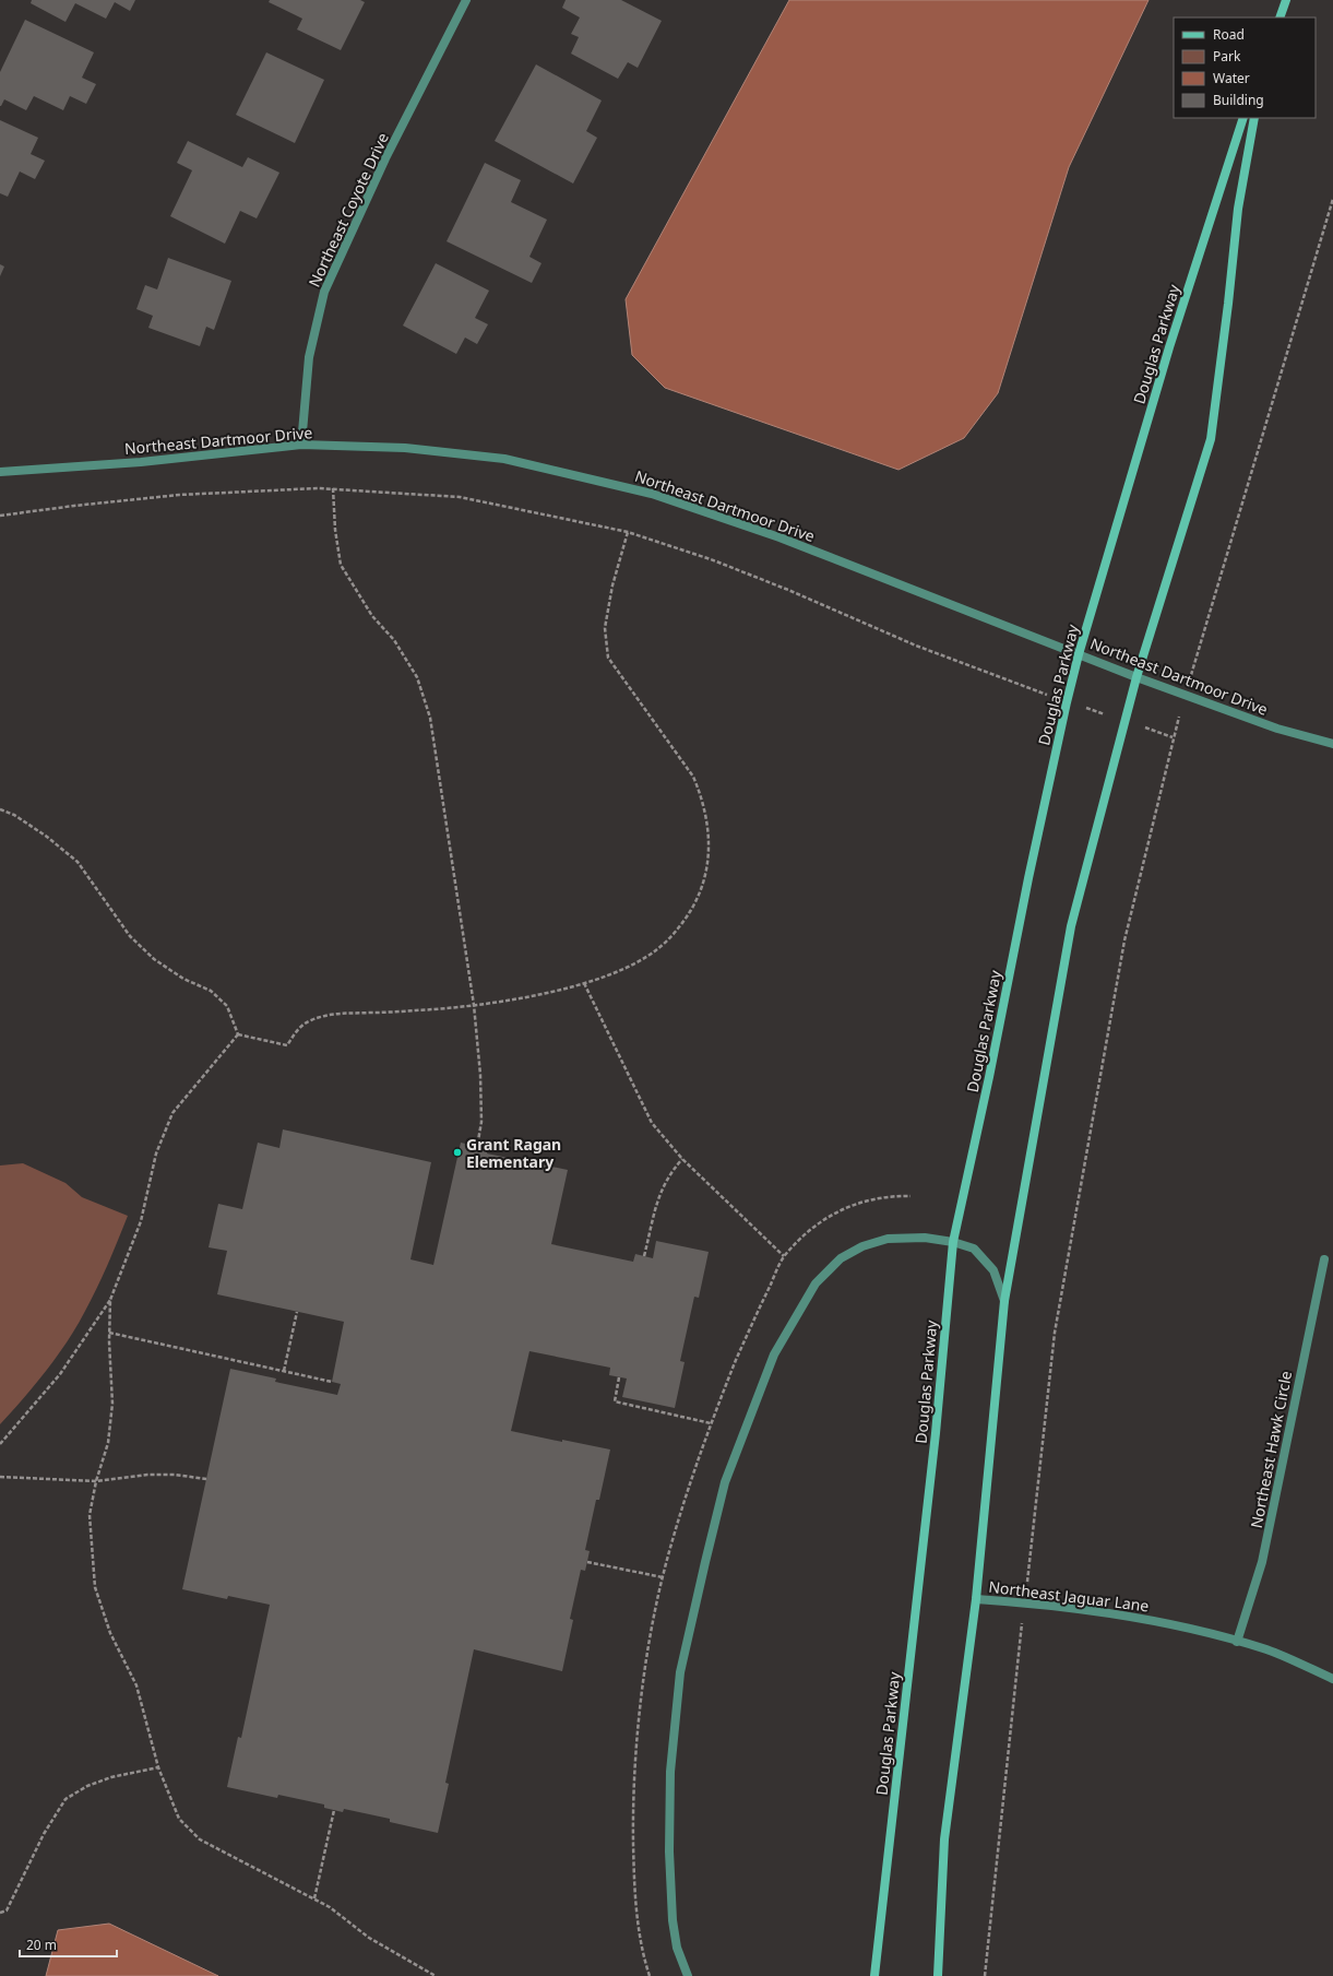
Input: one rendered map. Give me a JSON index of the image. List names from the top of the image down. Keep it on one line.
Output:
{"streets":{"street":["Northeast Coyote Drive","Douglas Parkway","Northeast Dartmoor Drive","Northeast Hawk Circle","Northeast Jaguar Lane"]},"crossings":[["Northeast Coyote Drive","Northeast Dartmoor Drive"],["Douglas Parkway","Northeast Dartmoor Drive"],["Northeast Hawk Circle","Northeast Jaguar Lane"]],"places":["Grant Ragan Elementary"],"legend":["Road","Park","Water","Building"],"scale_bar":"20 m"}
